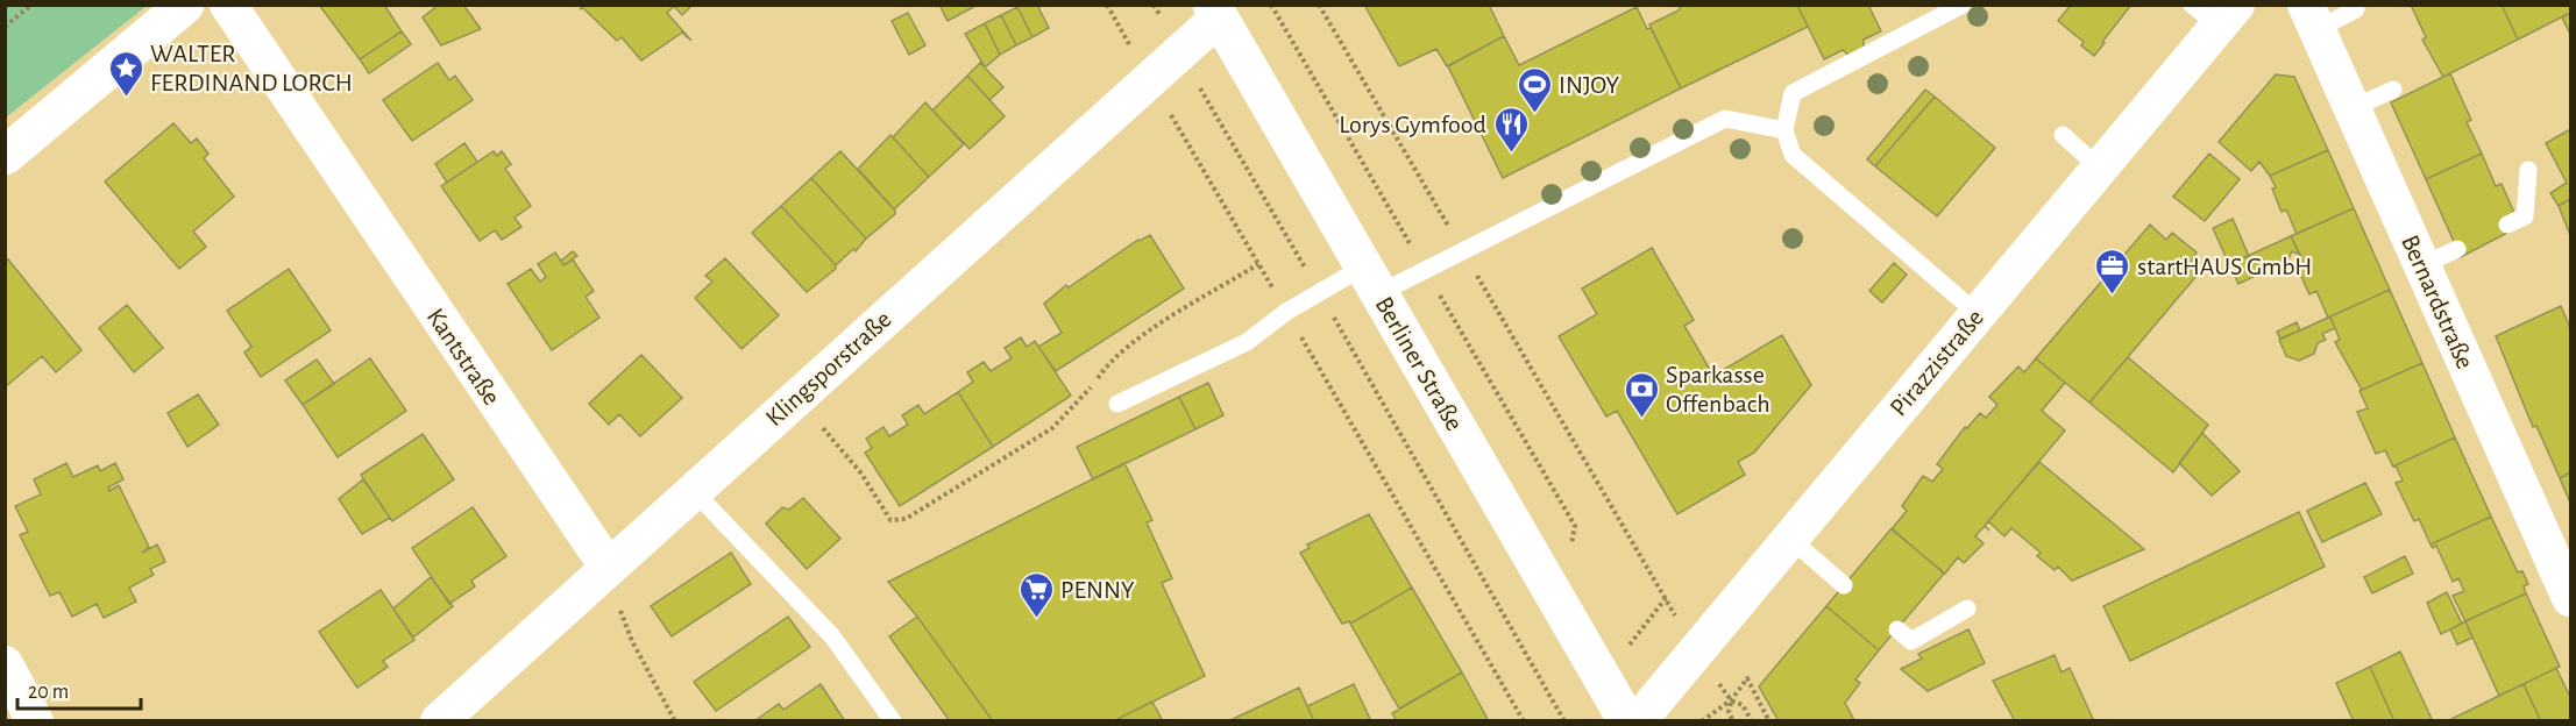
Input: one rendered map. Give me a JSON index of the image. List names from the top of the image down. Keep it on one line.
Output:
{"streets":{"main road":["Berliner Straße"],"street":["Bernardstraße","Kantstraße","Pirazzistraße","Klingsporstraße"]},"crossings":[["Kantstraße","Klingsporstraße"],["Berliner Straße","Klingsporstraße"]],"places":{"place":["WALTER FERDINAND LORCH"],"sports":["INJOY"],"restaurant":["Lorys Gymfood"],"office":["startHAUS GmbH"],"bank":["Sparkasse Offenbach"],"supermarket":["PENNY"]},"scale_bar":"20 m"}
